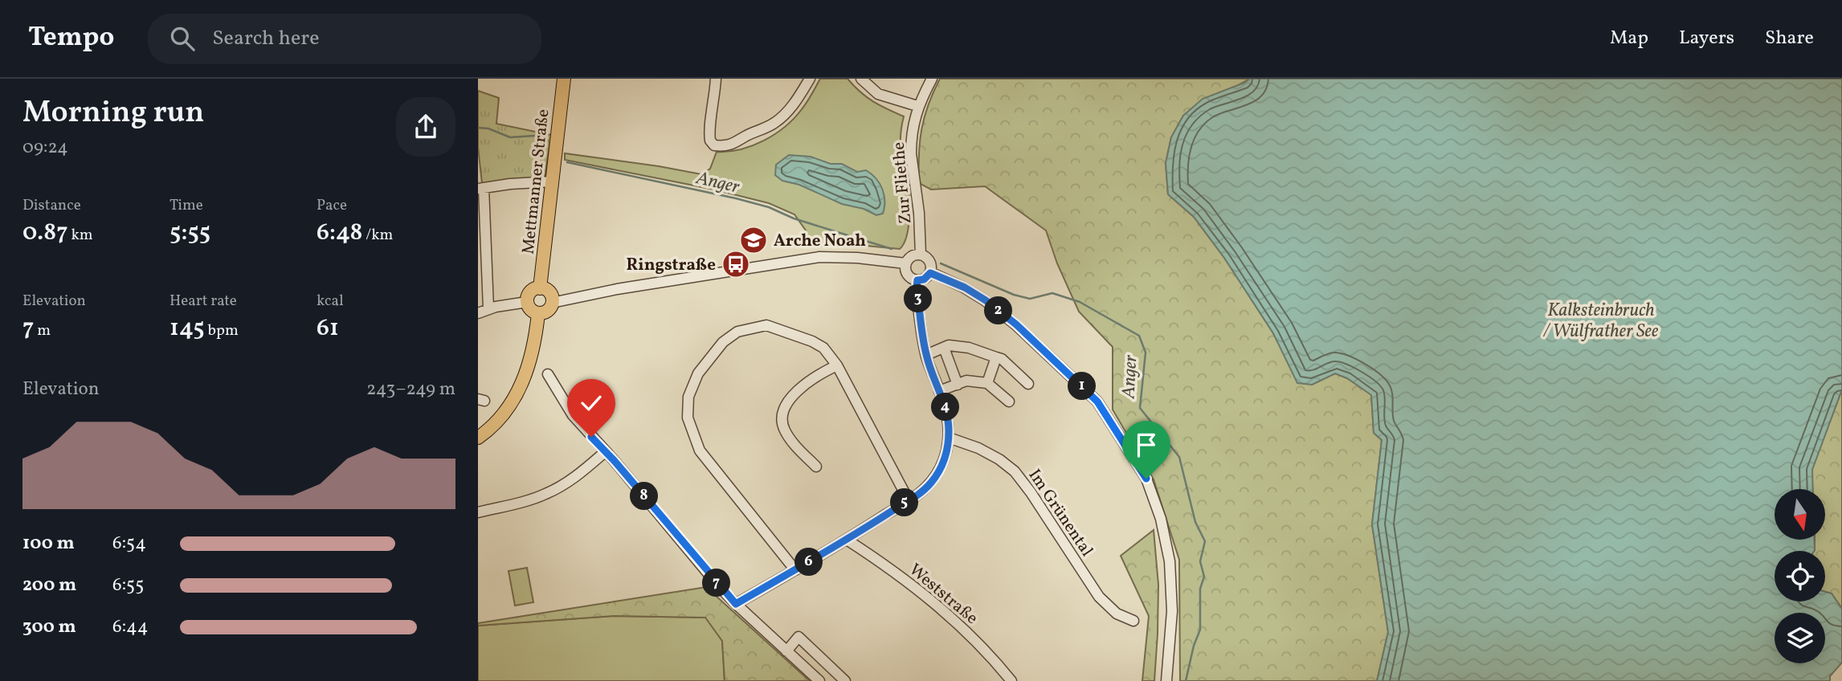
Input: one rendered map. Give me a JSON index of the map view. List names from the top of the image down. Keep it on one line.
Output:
{"streets":{"main road":["Mettmanner Straße"],"street":["Zur Fliethe","Im Grünental","Weststraße"]},"water":["Anger","Kalksteinbruch / Wülfrather See"],"places":{"school or university":["Arche Noah"],"bus stop":["Ringstraße"]},"north":"bottom","page":{"header":"Tempo","search":"Search here","nav":["Map","Layers","Share"],"heading":["Morning run","09:24"],"stats":[["Distance","0.87 km"],["Time","5:55"],["Pace","6:48 /km"],["Elevation","7 m"],["Heart rate","145 bpm"],["kcal","61"]],"pins":["3","2","1","4","8","5","6","7"],"chart":["Elevation","243–249 m"],"list":[{"name":"100 m","note":"6:54"},{"name":"200 m","note":"6:55"},{"name":"300 m","note":"6:44"}]}}
